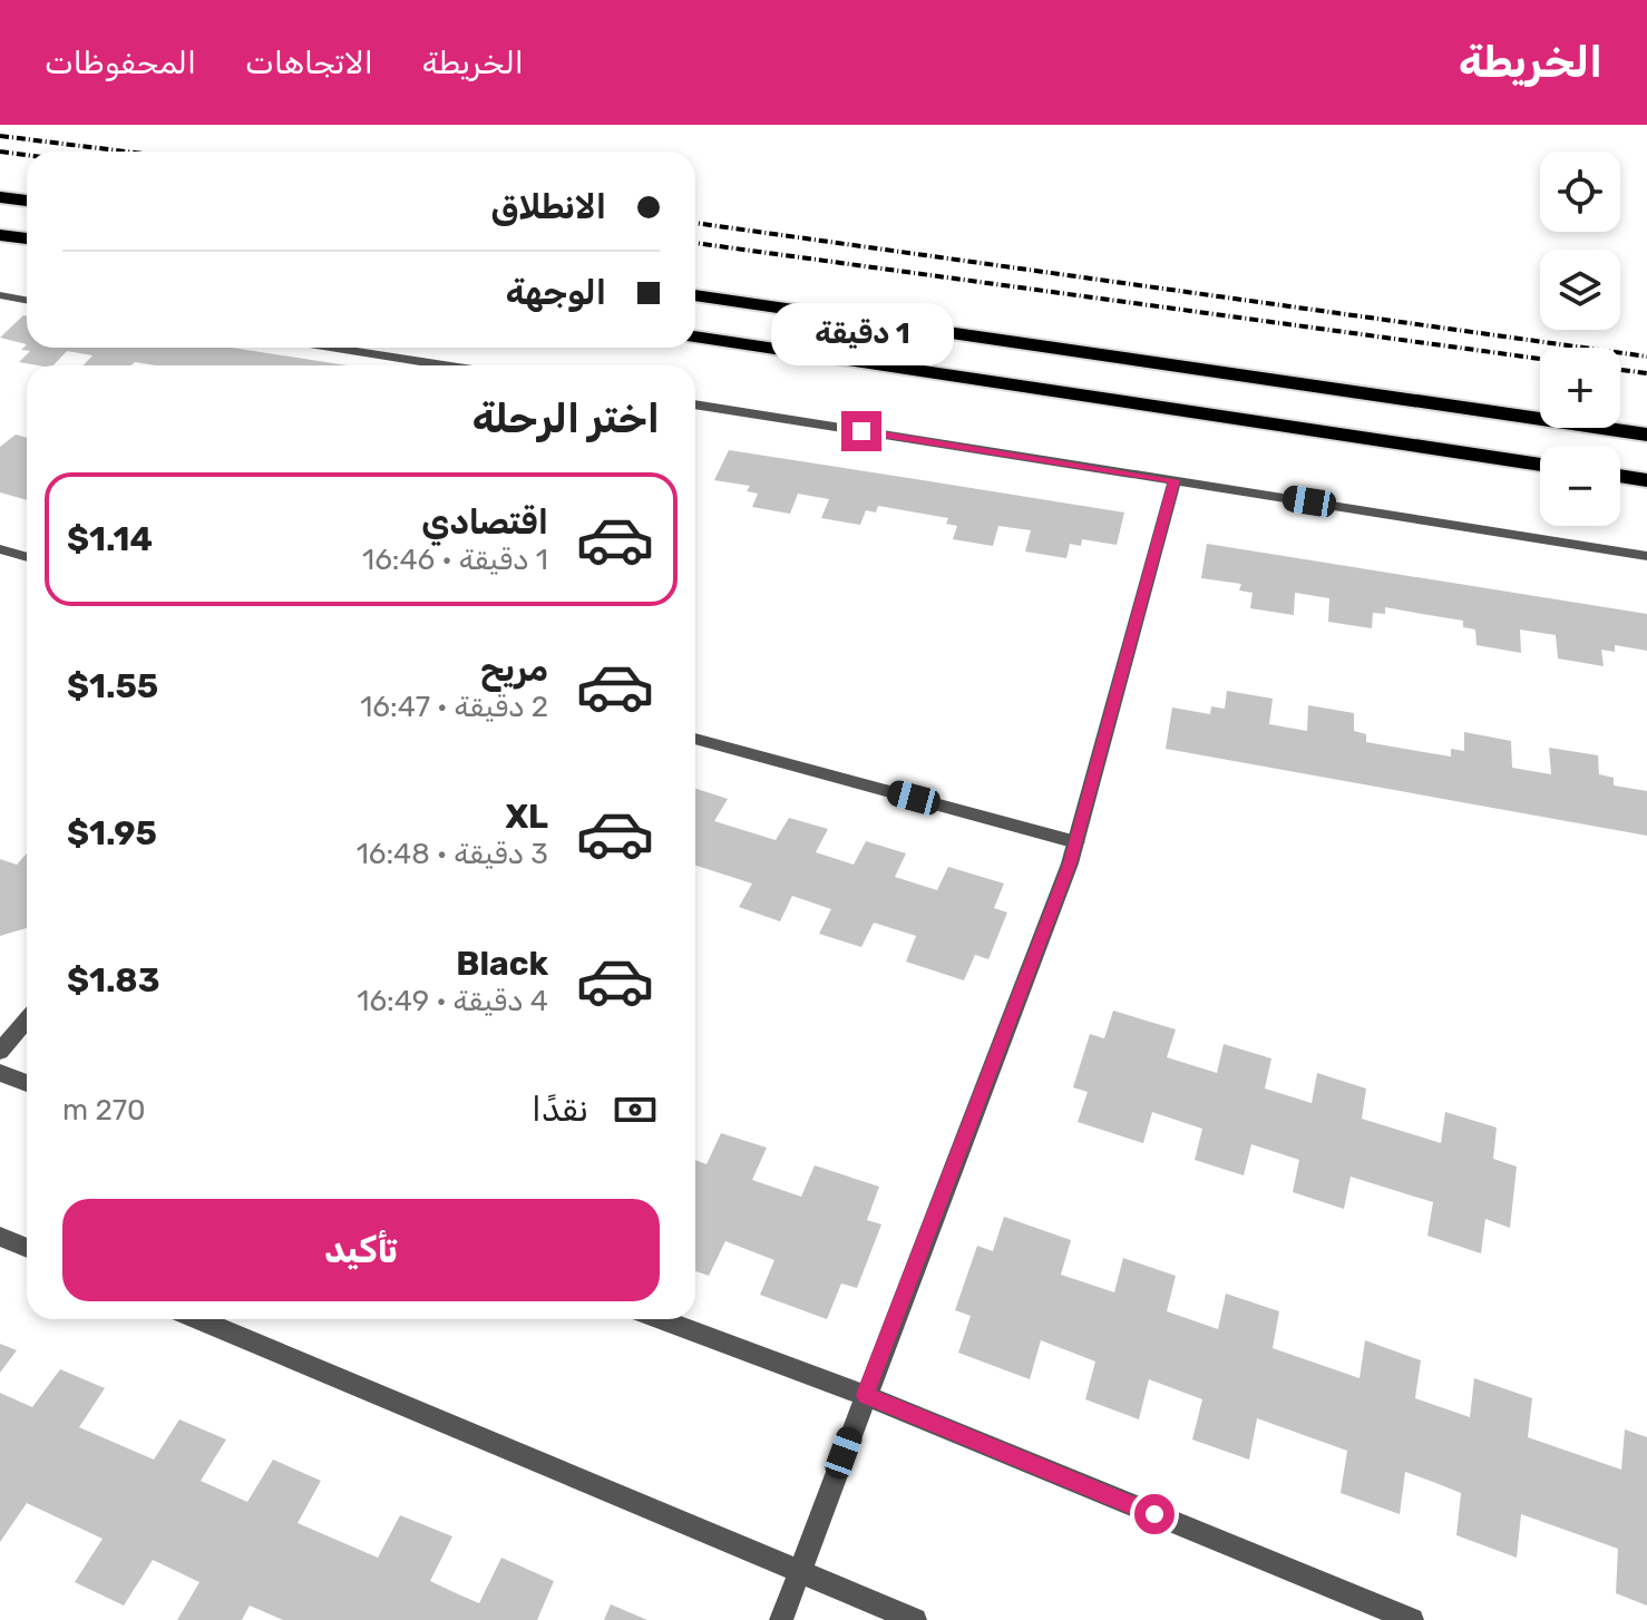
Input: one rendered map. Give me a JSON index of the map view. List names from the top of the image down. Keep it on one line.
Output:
{"page":{"header":"الخريطة","nav":["الخريطة","الاتجاهات","المحفوظات"],"map_buttons":["+","−"],"banner":["الانطلاق","الوجهة"],"bubble":"1 دقيقة","heading":"اختر الرحلة","list":[{"name":"اقتصادي","note":"1 دقيقة · 16:46","value":"$1.14"},{"name":"مريح","note":"2 دقيقة · 16:47","value":"$1.55"},{"name":"XL","note":"3 دقيقة · 16:48","value":"$1.95"},{"name":"Black","note":"4 دقيقة · 16:49","value":"$1.83"}],"pay":["نقدًا","270 m"],"buttons":"تأكيد"}}
